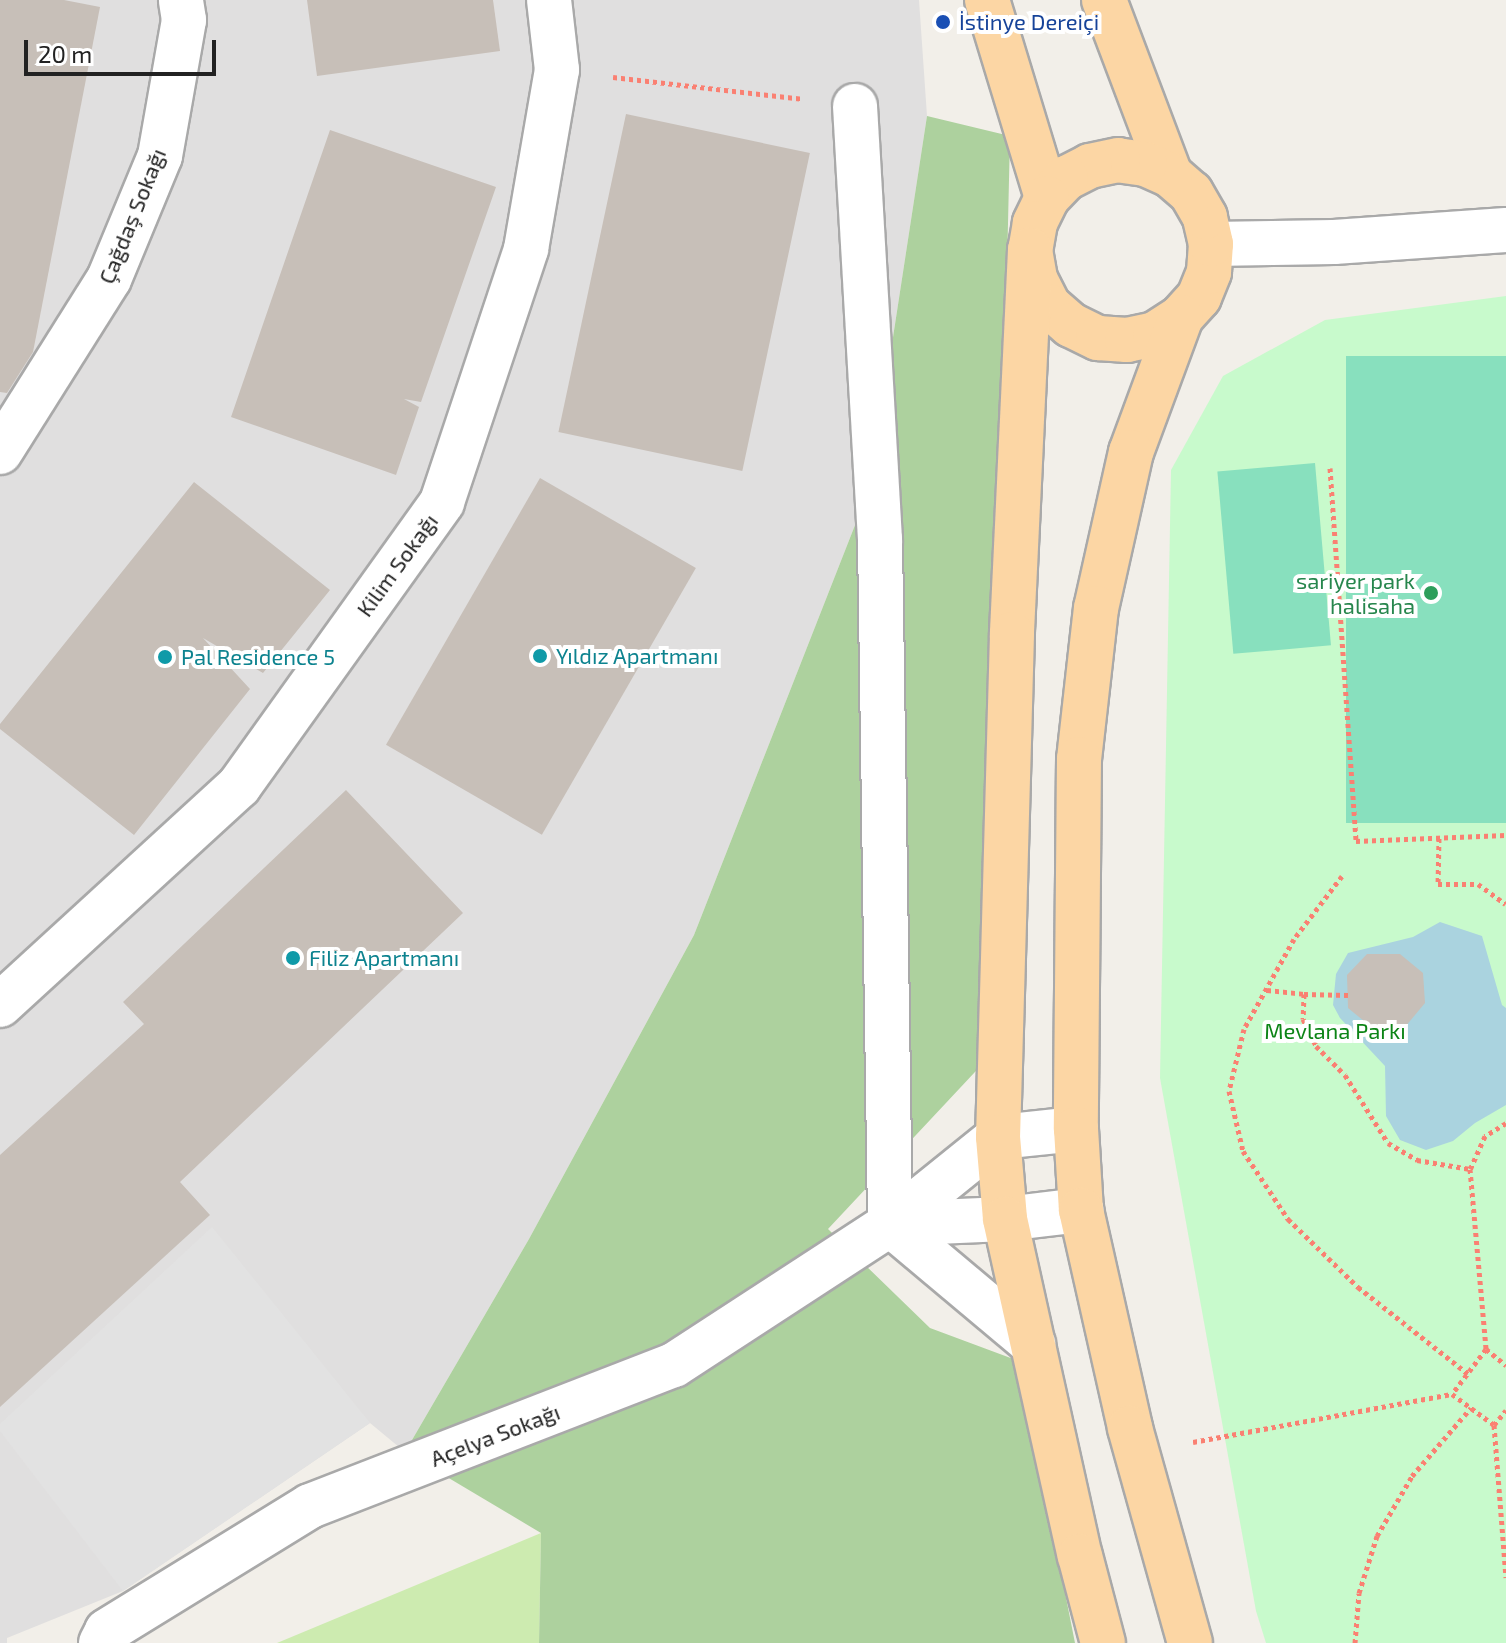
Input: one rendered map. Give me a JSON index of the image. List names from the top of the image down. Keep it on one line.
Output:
{"streets":{"street":["Çağdaş Sokağı","Kilim Sokağı","Açelya Sokağı"]},"parks":["Mevlana Parkı"],"places":["İstinye Dereiçi","sariyer park halisaha","Yıldız Apartmanı","Pal Residence 5","Filiz Apartmanı"],"scale_bar":"20 m"}
